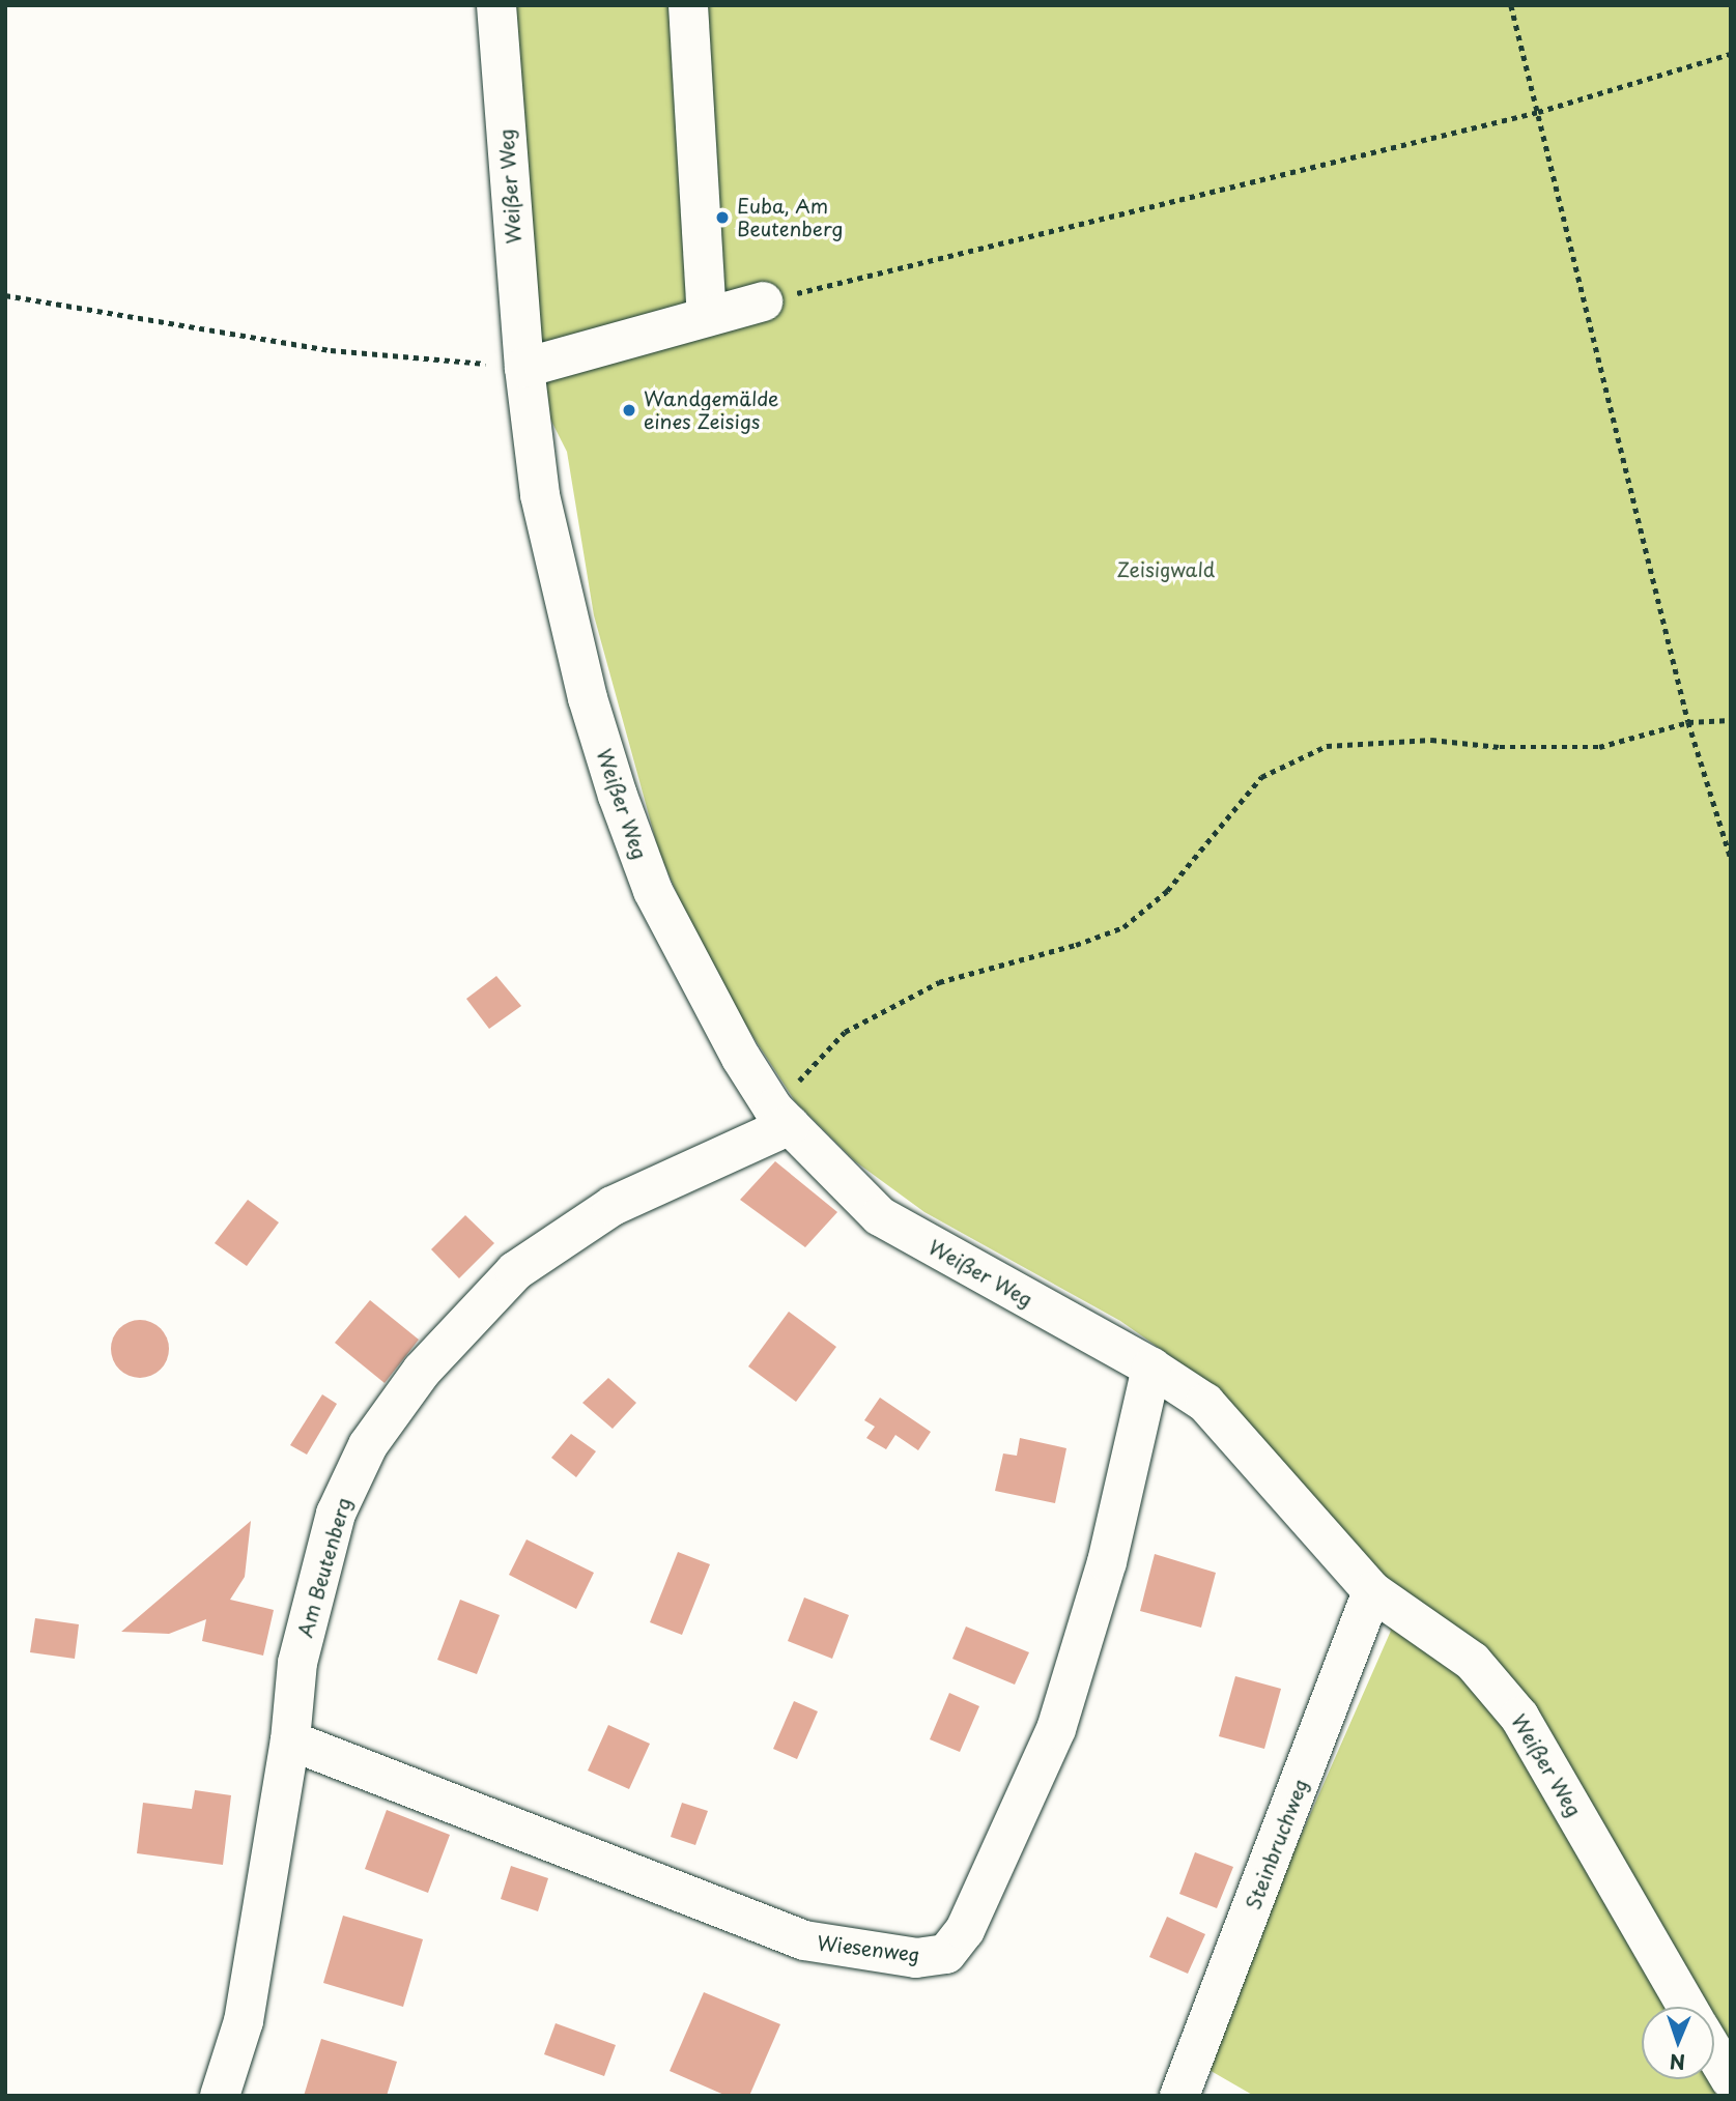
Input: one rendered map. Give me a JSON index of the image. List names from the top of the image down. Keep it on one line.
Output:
{"streets":{"street":["Weißer Weg","Am Beutenberg","Steinbruchweg","Wiesenweg"]},"crossings":[["Weißer Weg","Am Beutenberg"],["Weißer Weg","Steinbruchweg"],["Weißer Weg","Wiesenweg"],["Am Beutenberg","Wiesenweg"]],"parks":["Zeisigwald"],"places":["Euba, Am Beutenberg","Wandgemälde eines Zeisigs"],"north":"bottom"}
